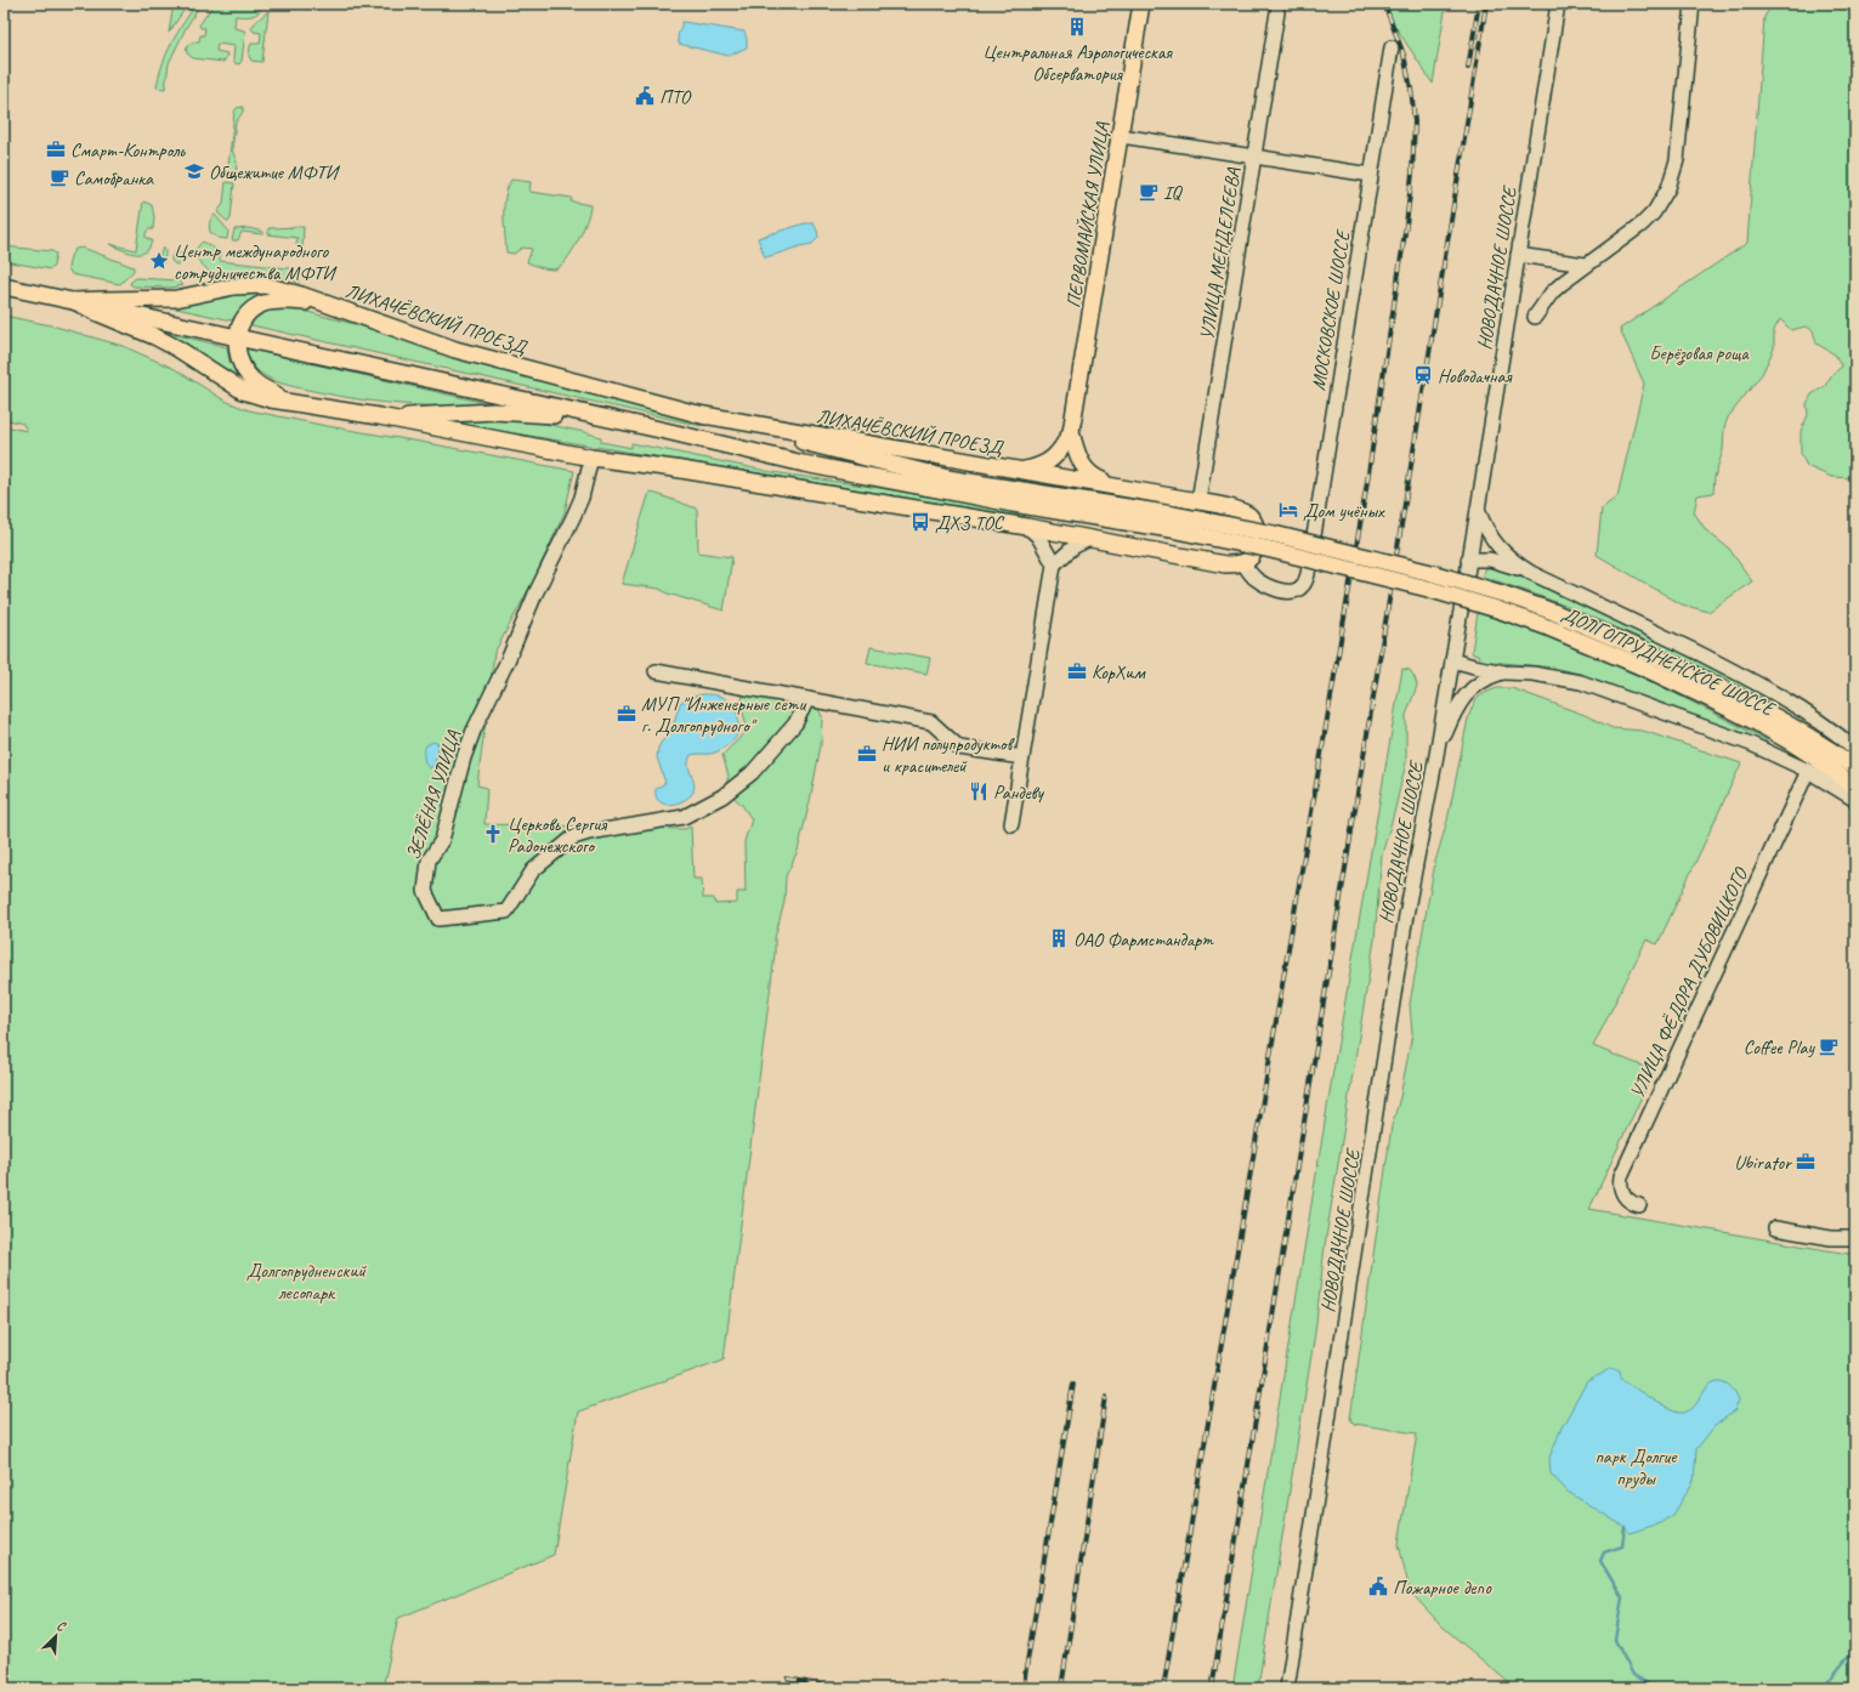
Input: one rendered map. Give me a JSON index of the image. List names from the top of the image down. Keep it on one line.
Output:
{"streets":{"main road":["ПЕРВОМАЙСКАЯ УЛИЦА","ЛИХАЧЁВСКИЙ ПРОЕЗД","ДОЛГОПРУДНЕНСКОЕ ШОССЕ"],"street":["УЛИЦА МЕНДЕЛЕЕВА","НОВОДАЧНОЕ ШОССЕ","МОСКОВСКОЕ ШОССЕ","ЗЕЛЁНАЯ УЛИЦА","УЛИЦА ФЁДОРА ДУБОВИЦКОГО"]},"crossings":[["ЛИХАЧЁВСКИЙ ПРОЕЗД","ДОЛГОПРУДНЕНСКОЕ ШОССЕ"]],"parks":["Берёзовая роща","Долгопрудненский лесопарк","парк Долгие пруды"],"places":{"building":["Центральная Аэрологическая Обсерватория","ОАО Фармстандарт"],"public building":["ПТО","Пожарное депо"],"office":["Смарт-Контроль","КорХим","МУП \"Инженерные сети г. Долгопрудного\"","НИИ полупродуктов и красителей","Ubirator"],"school or university":["Общежитие МФТИ"],"cafe":["Самобранка","IQ","Coffee Play"],"place":["Центр международного сотрудничества МФТИ"],"station":["Новодачная"],"hotel":["Дом учёных"],"bus stop":["ДХЗ ТОС"],"restaurant":["Рандеву"],"church":["Церковь Сергия Радонежского"]},"north":"top right"}
